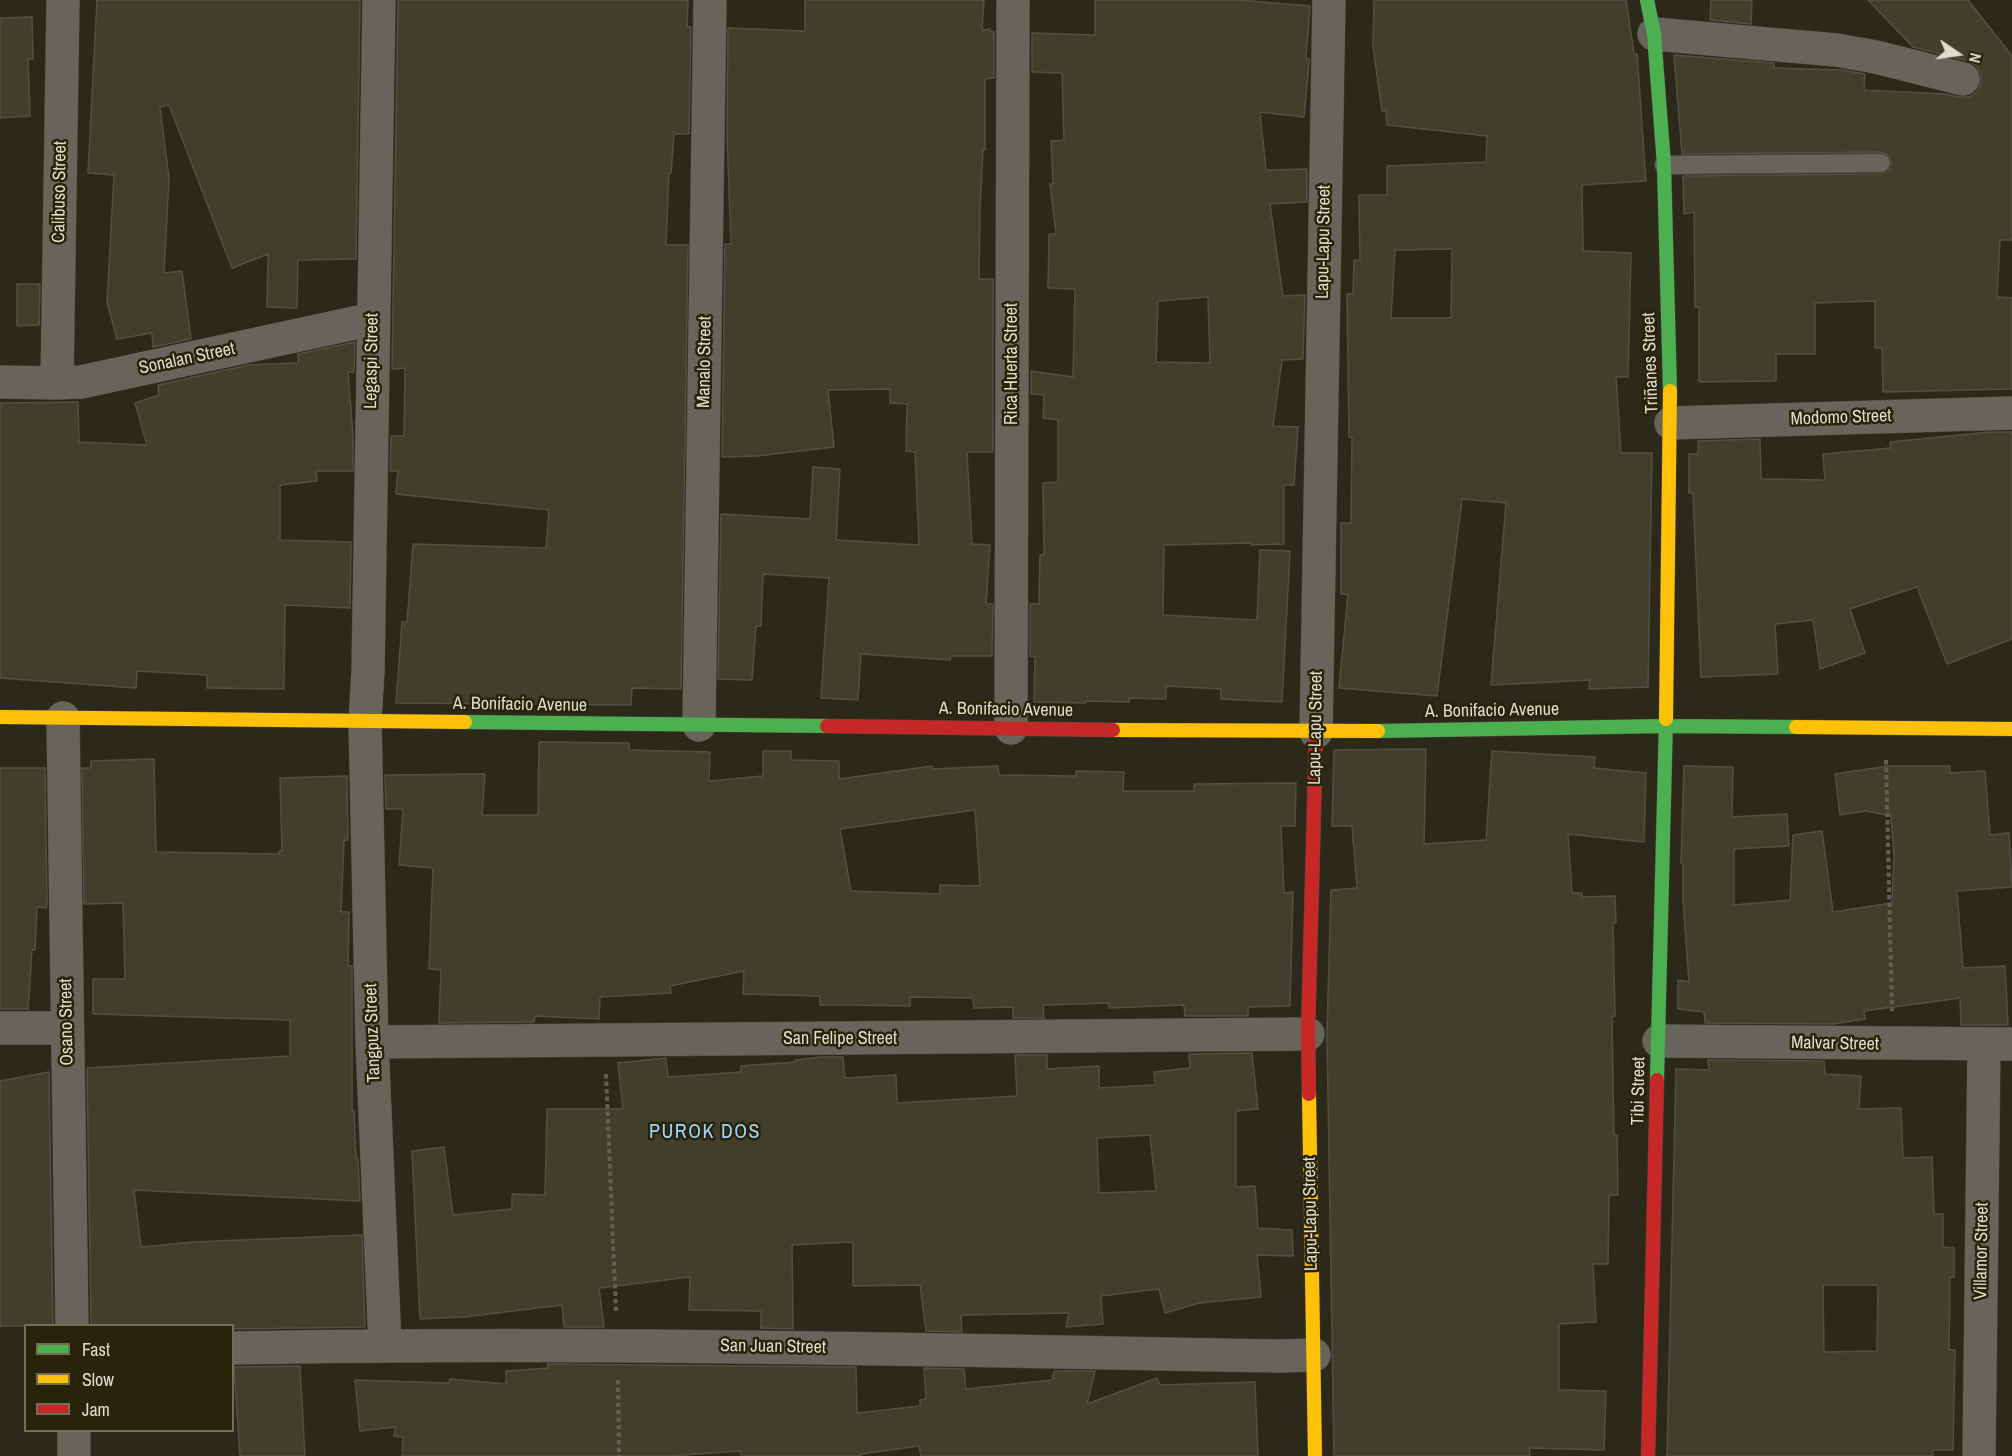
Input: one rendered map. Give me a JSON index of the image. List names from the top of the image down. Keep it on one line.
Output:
{"streets":{"street":["Calibuso Street","Lapu-Lapu Street","Sonalan Street","Legaspi Street","Manalo Street","Triñanes Street","Rica Huerta Street","Modomo Street","A. Bonifacio Avenue","Osano Street","Tangpuz Street","San Felipe Street","Malvar Street","Tibi Street","Villamor Street","San Juan Street"]},"crossings":[["Calibuso Street","Sonalan Street"],["Lapu-Lapu Street","A. Bonifacio Avenue"],["Lapu-Lapu Street","San Felipe Street"],["Lapu-Lapu Street","San Juan Street"],["Sonalan Street","Legaspi Street"],["Legaspi Street","A. Bonifacio Avenue"],["Legaspi Street","Tangpuz Street"],["Manalo Street","A. Bonifacio Avenue"],["Triñanes Street","Modomo Street"],["Triñanes Street","A. Bonifacio Avenue"],["Triñanes Street","Tibi Street"],["Rica Huerta Street","A. Bonifacio Avenue"],["A. Bonifacio Avenue","Osano Street"],["A. Bonifacio Avenue","Tangpuz Street"],["A. Bonifacio Avenue","Tibi Street"],["Tangpuz Street","San Felipe Street"],["Tangpuz Street","San Juan Street"],["Malvar Street","Tibi Street"],["Malvar Street","Villamor Street"]],"districts":["PUROK DOS"],"legend":["Fast","Slow","Jam"],"north":"right"}
